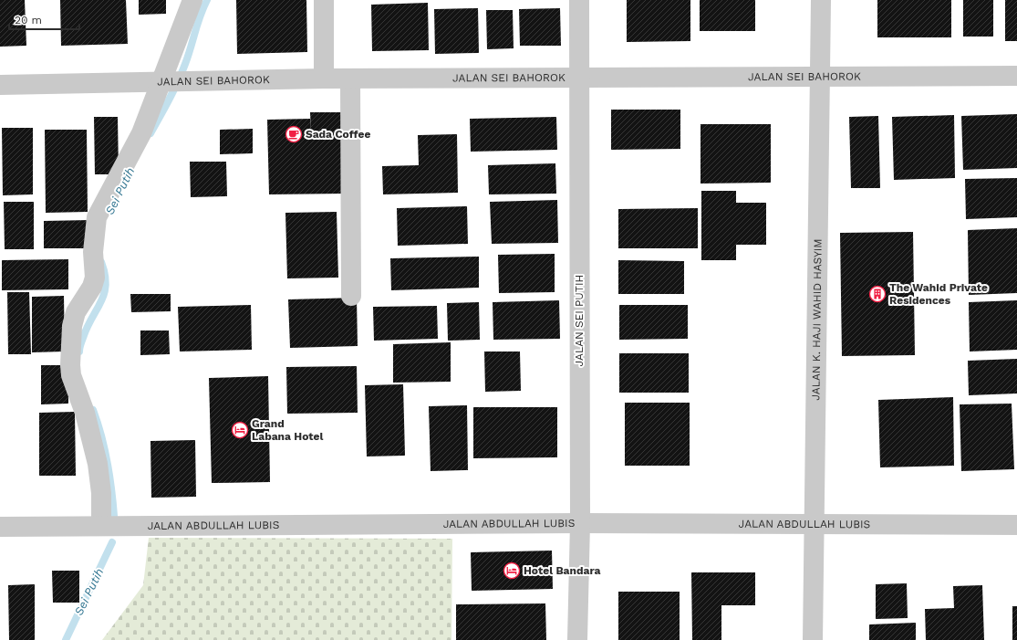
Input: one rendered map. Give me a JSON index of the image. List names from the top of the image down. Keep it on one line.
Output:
{"streets":{"street":["JALAN SEI BAHOROK","JALAN SEI PUTIH","JALAN K. HAJI WAHID HASYIM","JALAN ABDULLAH LUBIS"]},"crossings":[["JALAN SEI BAHOROK","JALAN SEI PUTIH"],["JALAN SEI BAHOROK","JALAN K. HAJI WAHID HASYIM"],["JALAN SEI PUTIH","JALAN ABDULLAH LUBIS"],["JALAN K. HAJI WAHID HASYIM","JALAN ABDULLAH LUBIS"]],"water":["Sei Putih"],"places":{"cafe":["Sada Coffee"],"building":["The Wahid Private Residences"],"hotel":["Grand Labana Hotel","Hotel Bandara"]},"scale_bar":"20 m"}
